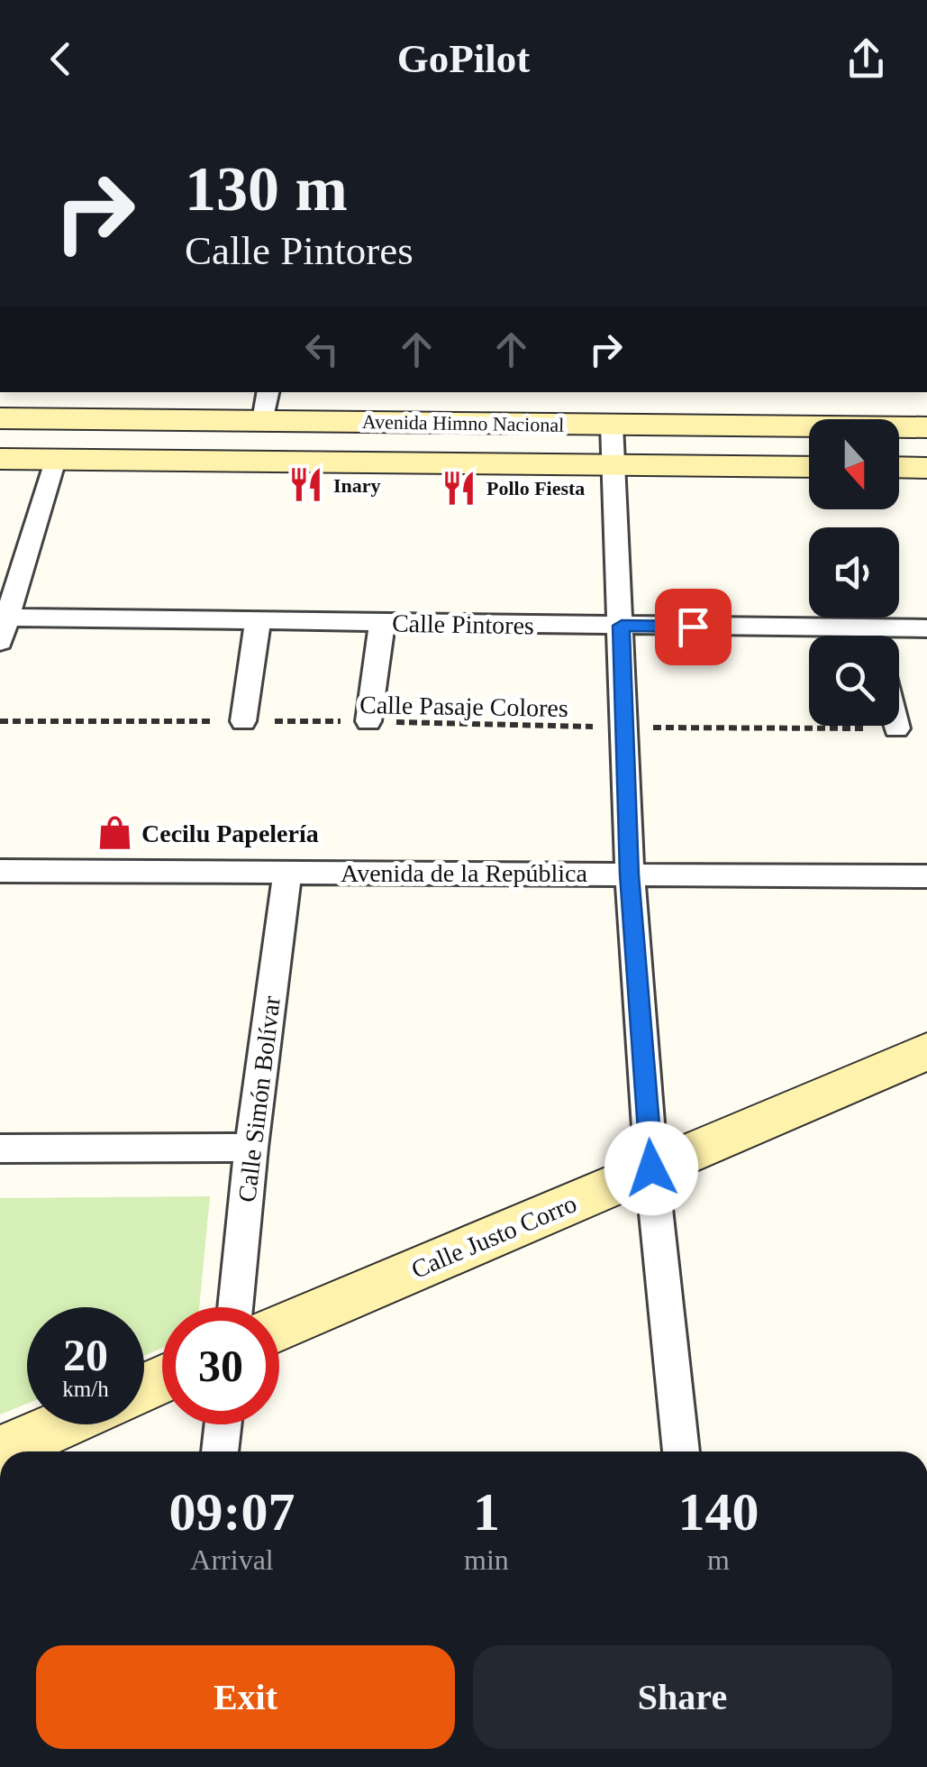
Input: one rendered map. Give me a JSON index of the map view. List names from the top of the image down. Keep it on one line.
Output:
{"streets":{"main road":["Avenida Himno Nacional","Calle Justo Corro"],"street":["Calle Pintores","Avenida de la República","Calle Simón Bolívar"],"path":["Calle Pasaje Colores"]},"crossings":[["Avenida de la República","Calle Simón Bolívar"]],"places":{"restaurant":["Inary","Pollo Fiesta"],"shop":["Cecilu Papelería"]},"north":"bottom","page":{"header":"GoPilot","turn":["130 m","Calle Pintores"],"speed":"20 km/h","limit":"30","eta":["09:07","Arrival","1","min","140","m"],"buttons":["Exit","Share"]}}
